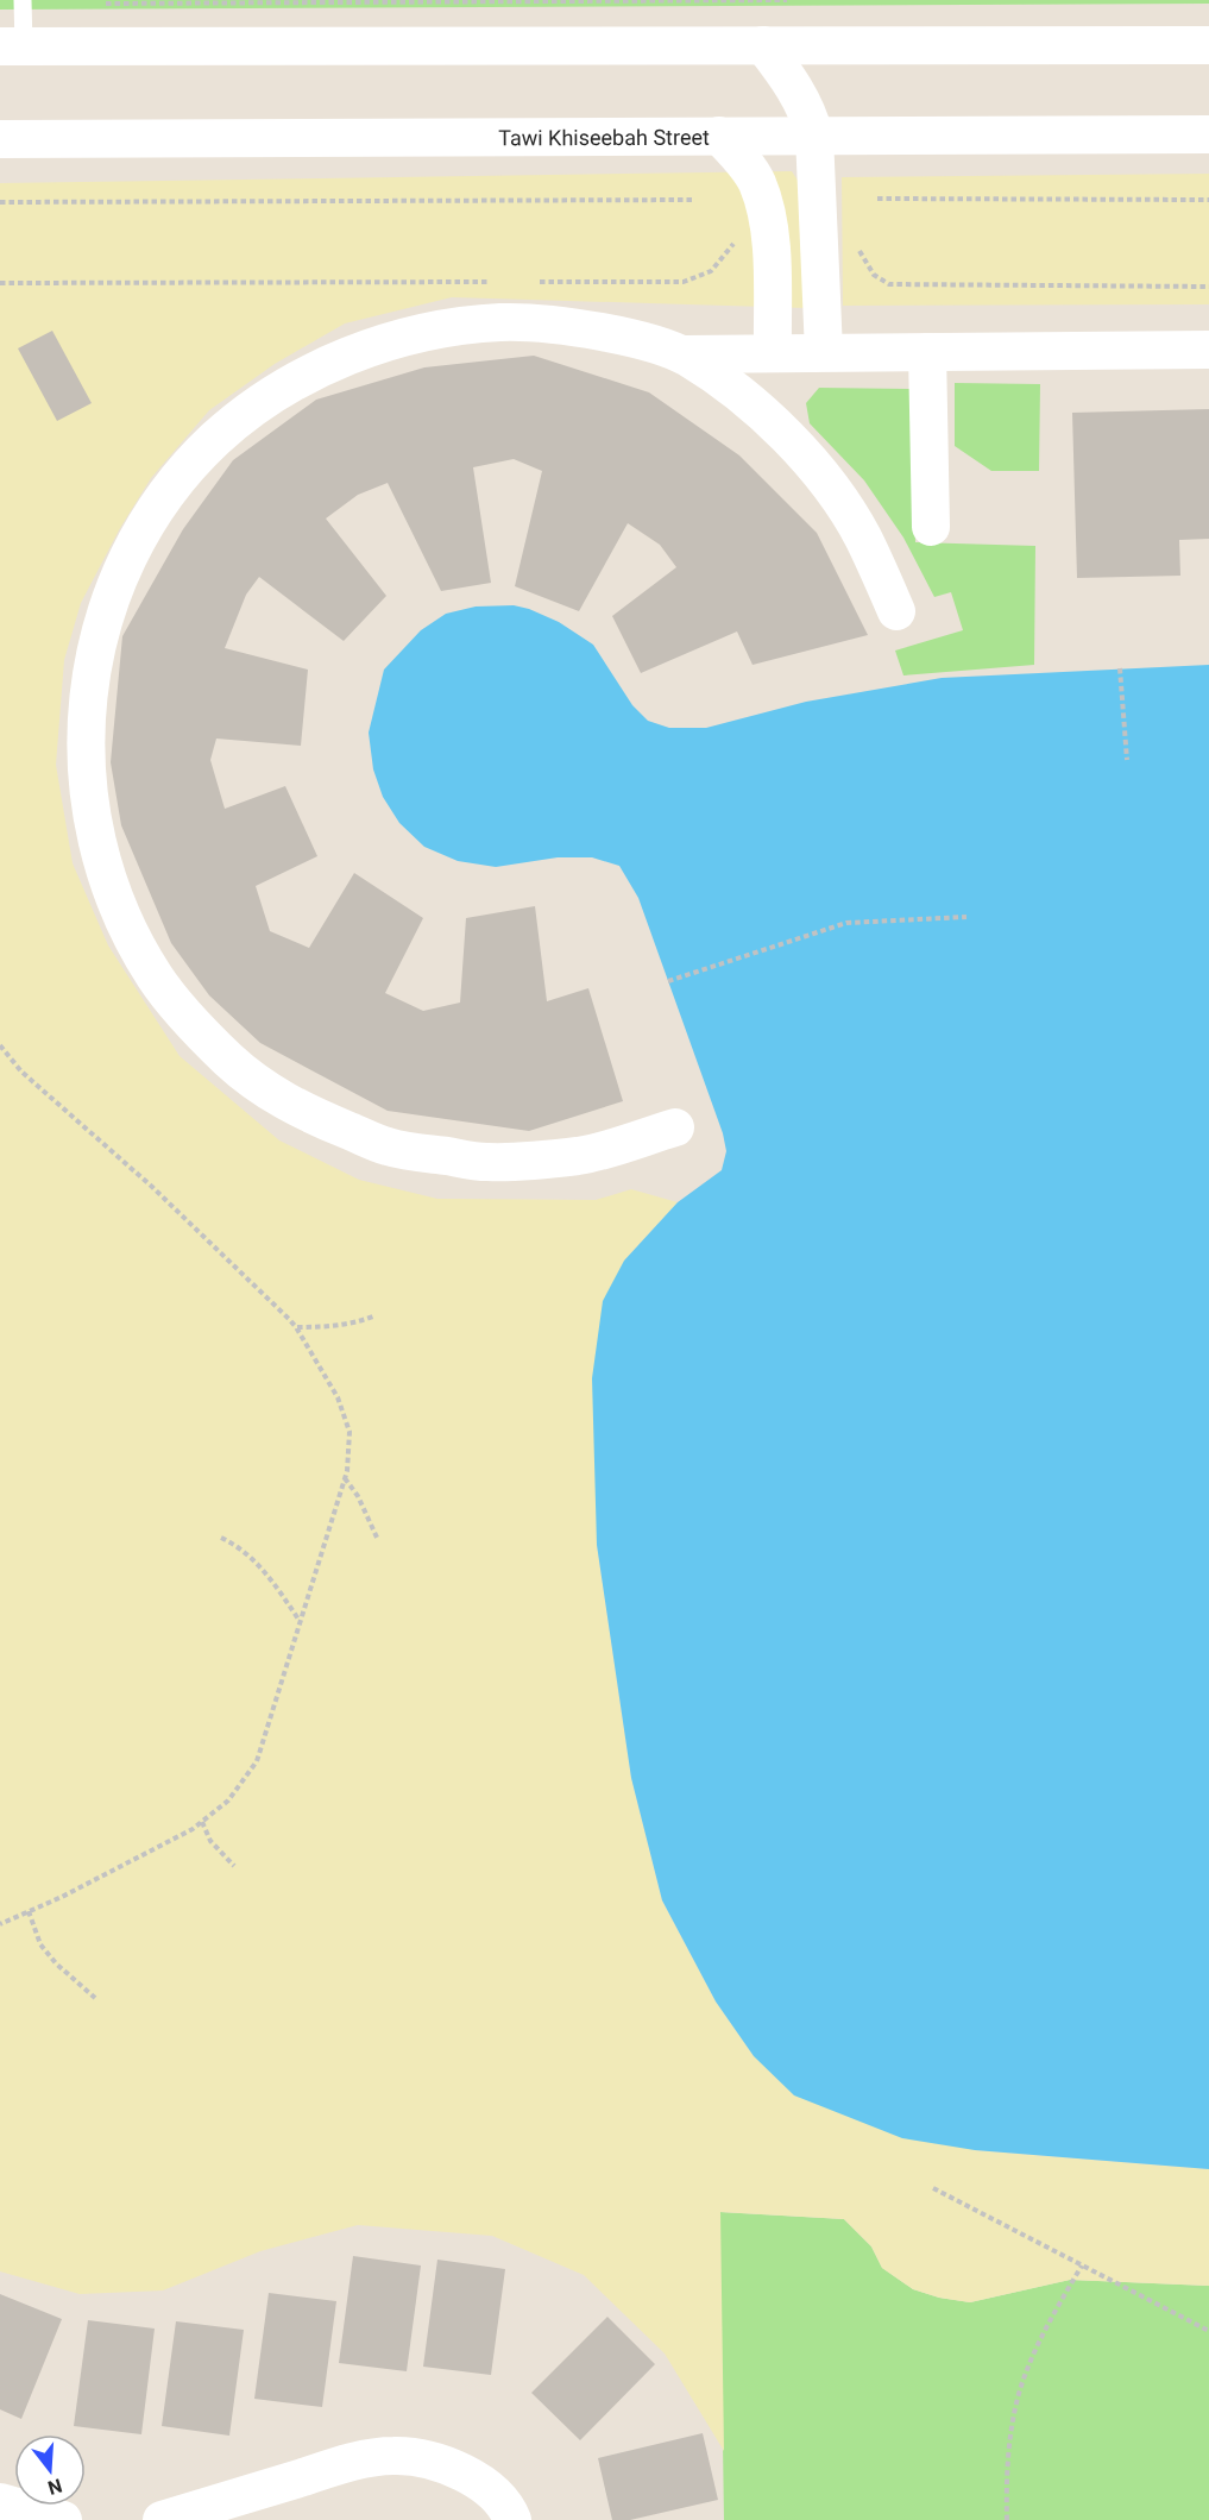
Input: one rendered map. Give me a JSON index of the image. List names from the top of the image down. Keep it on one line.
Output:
{"streets":{"street":["Tawi Khiseebah Street"]},"north":"bottom"}
